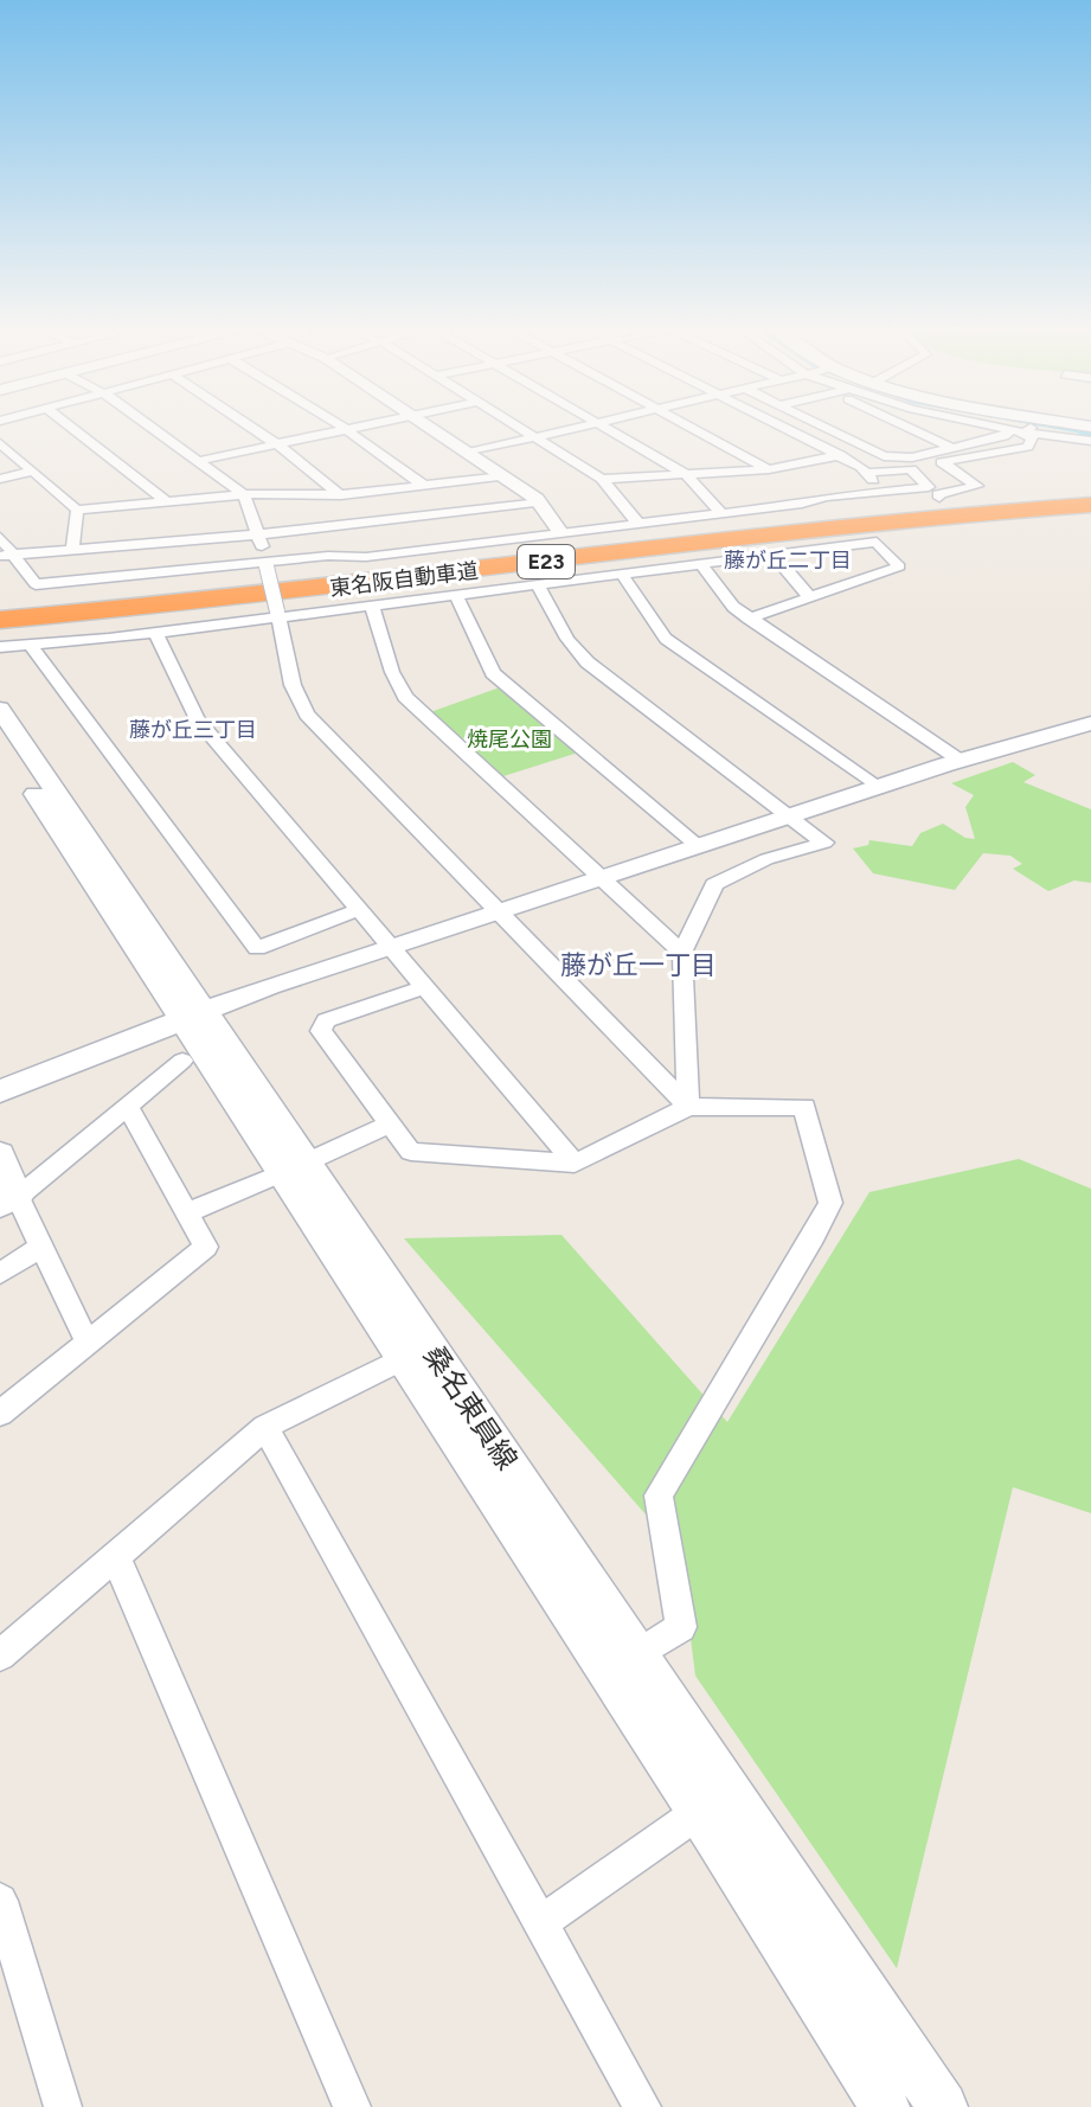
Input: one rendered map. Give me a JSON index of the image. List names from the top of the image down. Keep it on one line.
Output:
{"streets":{"highway":["E23","東名阪自動車道"],"street":["桑名東員線"]},"districts":["藤が丘二丁目","藤が丘三丁目","藤が丘一丁目"],"parks":["焼尾公園"]}
